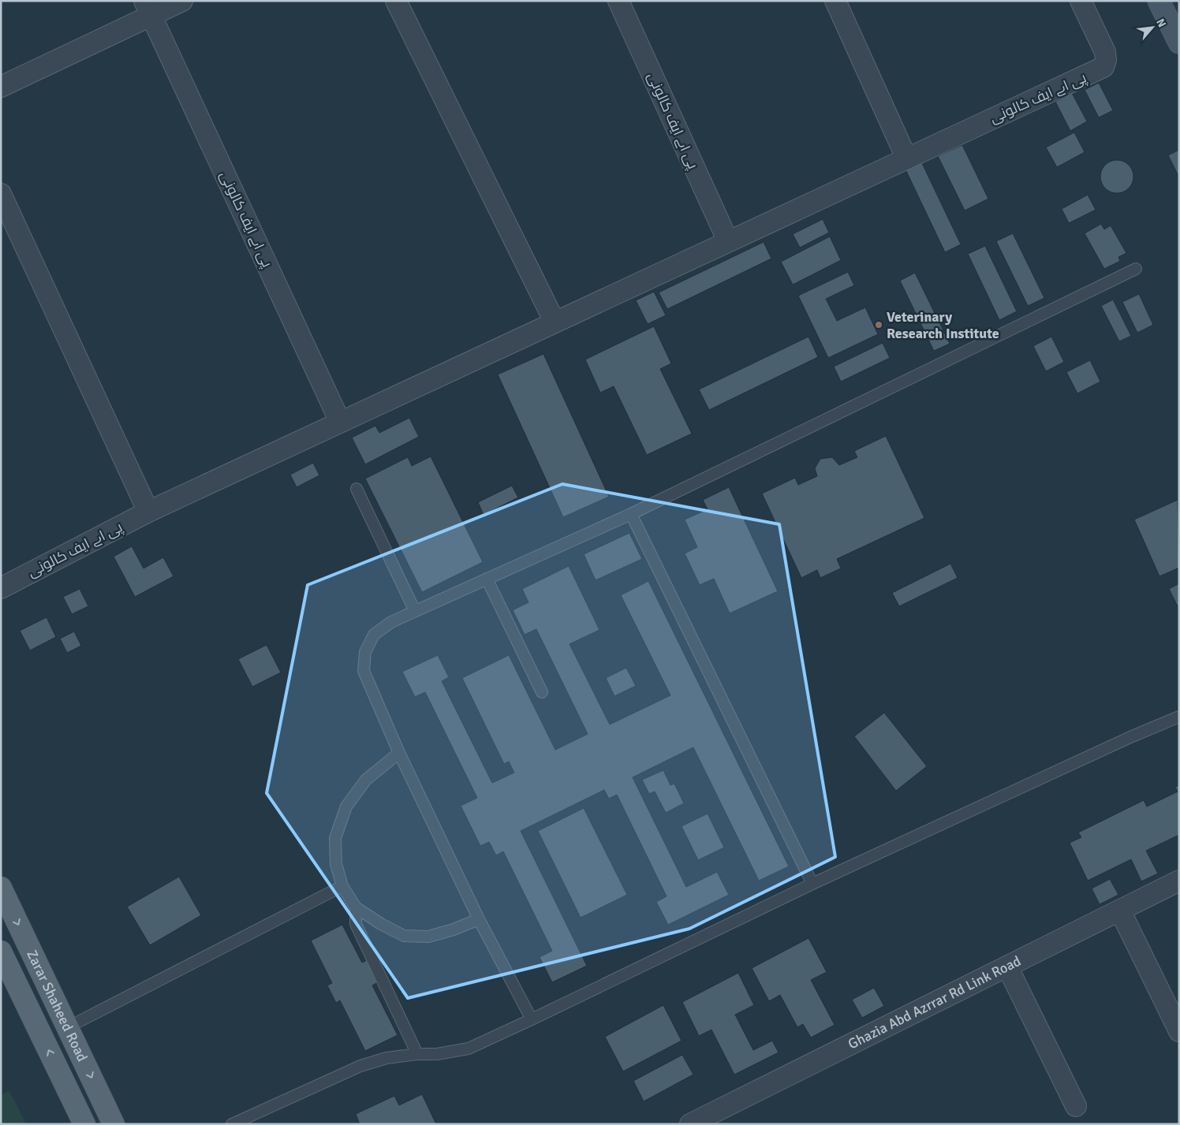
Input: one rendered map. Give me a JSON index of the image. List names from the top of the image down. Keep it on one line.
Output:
{"streets":{"main road":["Zarar Shaheed Road"],"street":["پی اے ایف کالونی","Ghazia Abd Azrrar Rd Link Road"]},"places":["Veterinary Research Institute"],"north":"top right"}
